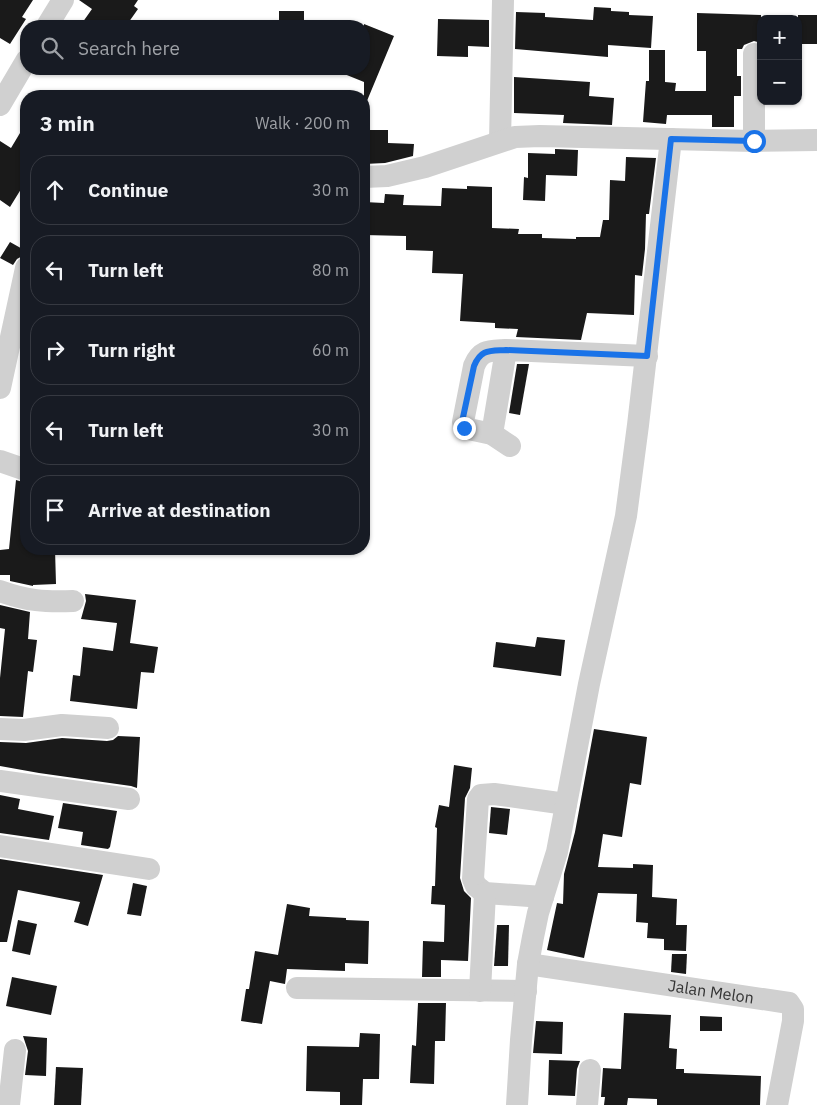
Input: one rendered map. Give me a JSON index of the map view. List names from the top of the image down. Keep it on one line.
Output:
{"streets":{"street":["Jalan Melon"]},"page":{"map_buttons":["+","−"],"search":"Search here","heading":["3 min","Walk · 200 m"],"list":[["Continue","30 m"],["Turn left","80 m"],["Turn right","60 m"],["Turn left","30 m"],"Arrive at destination"]}}
